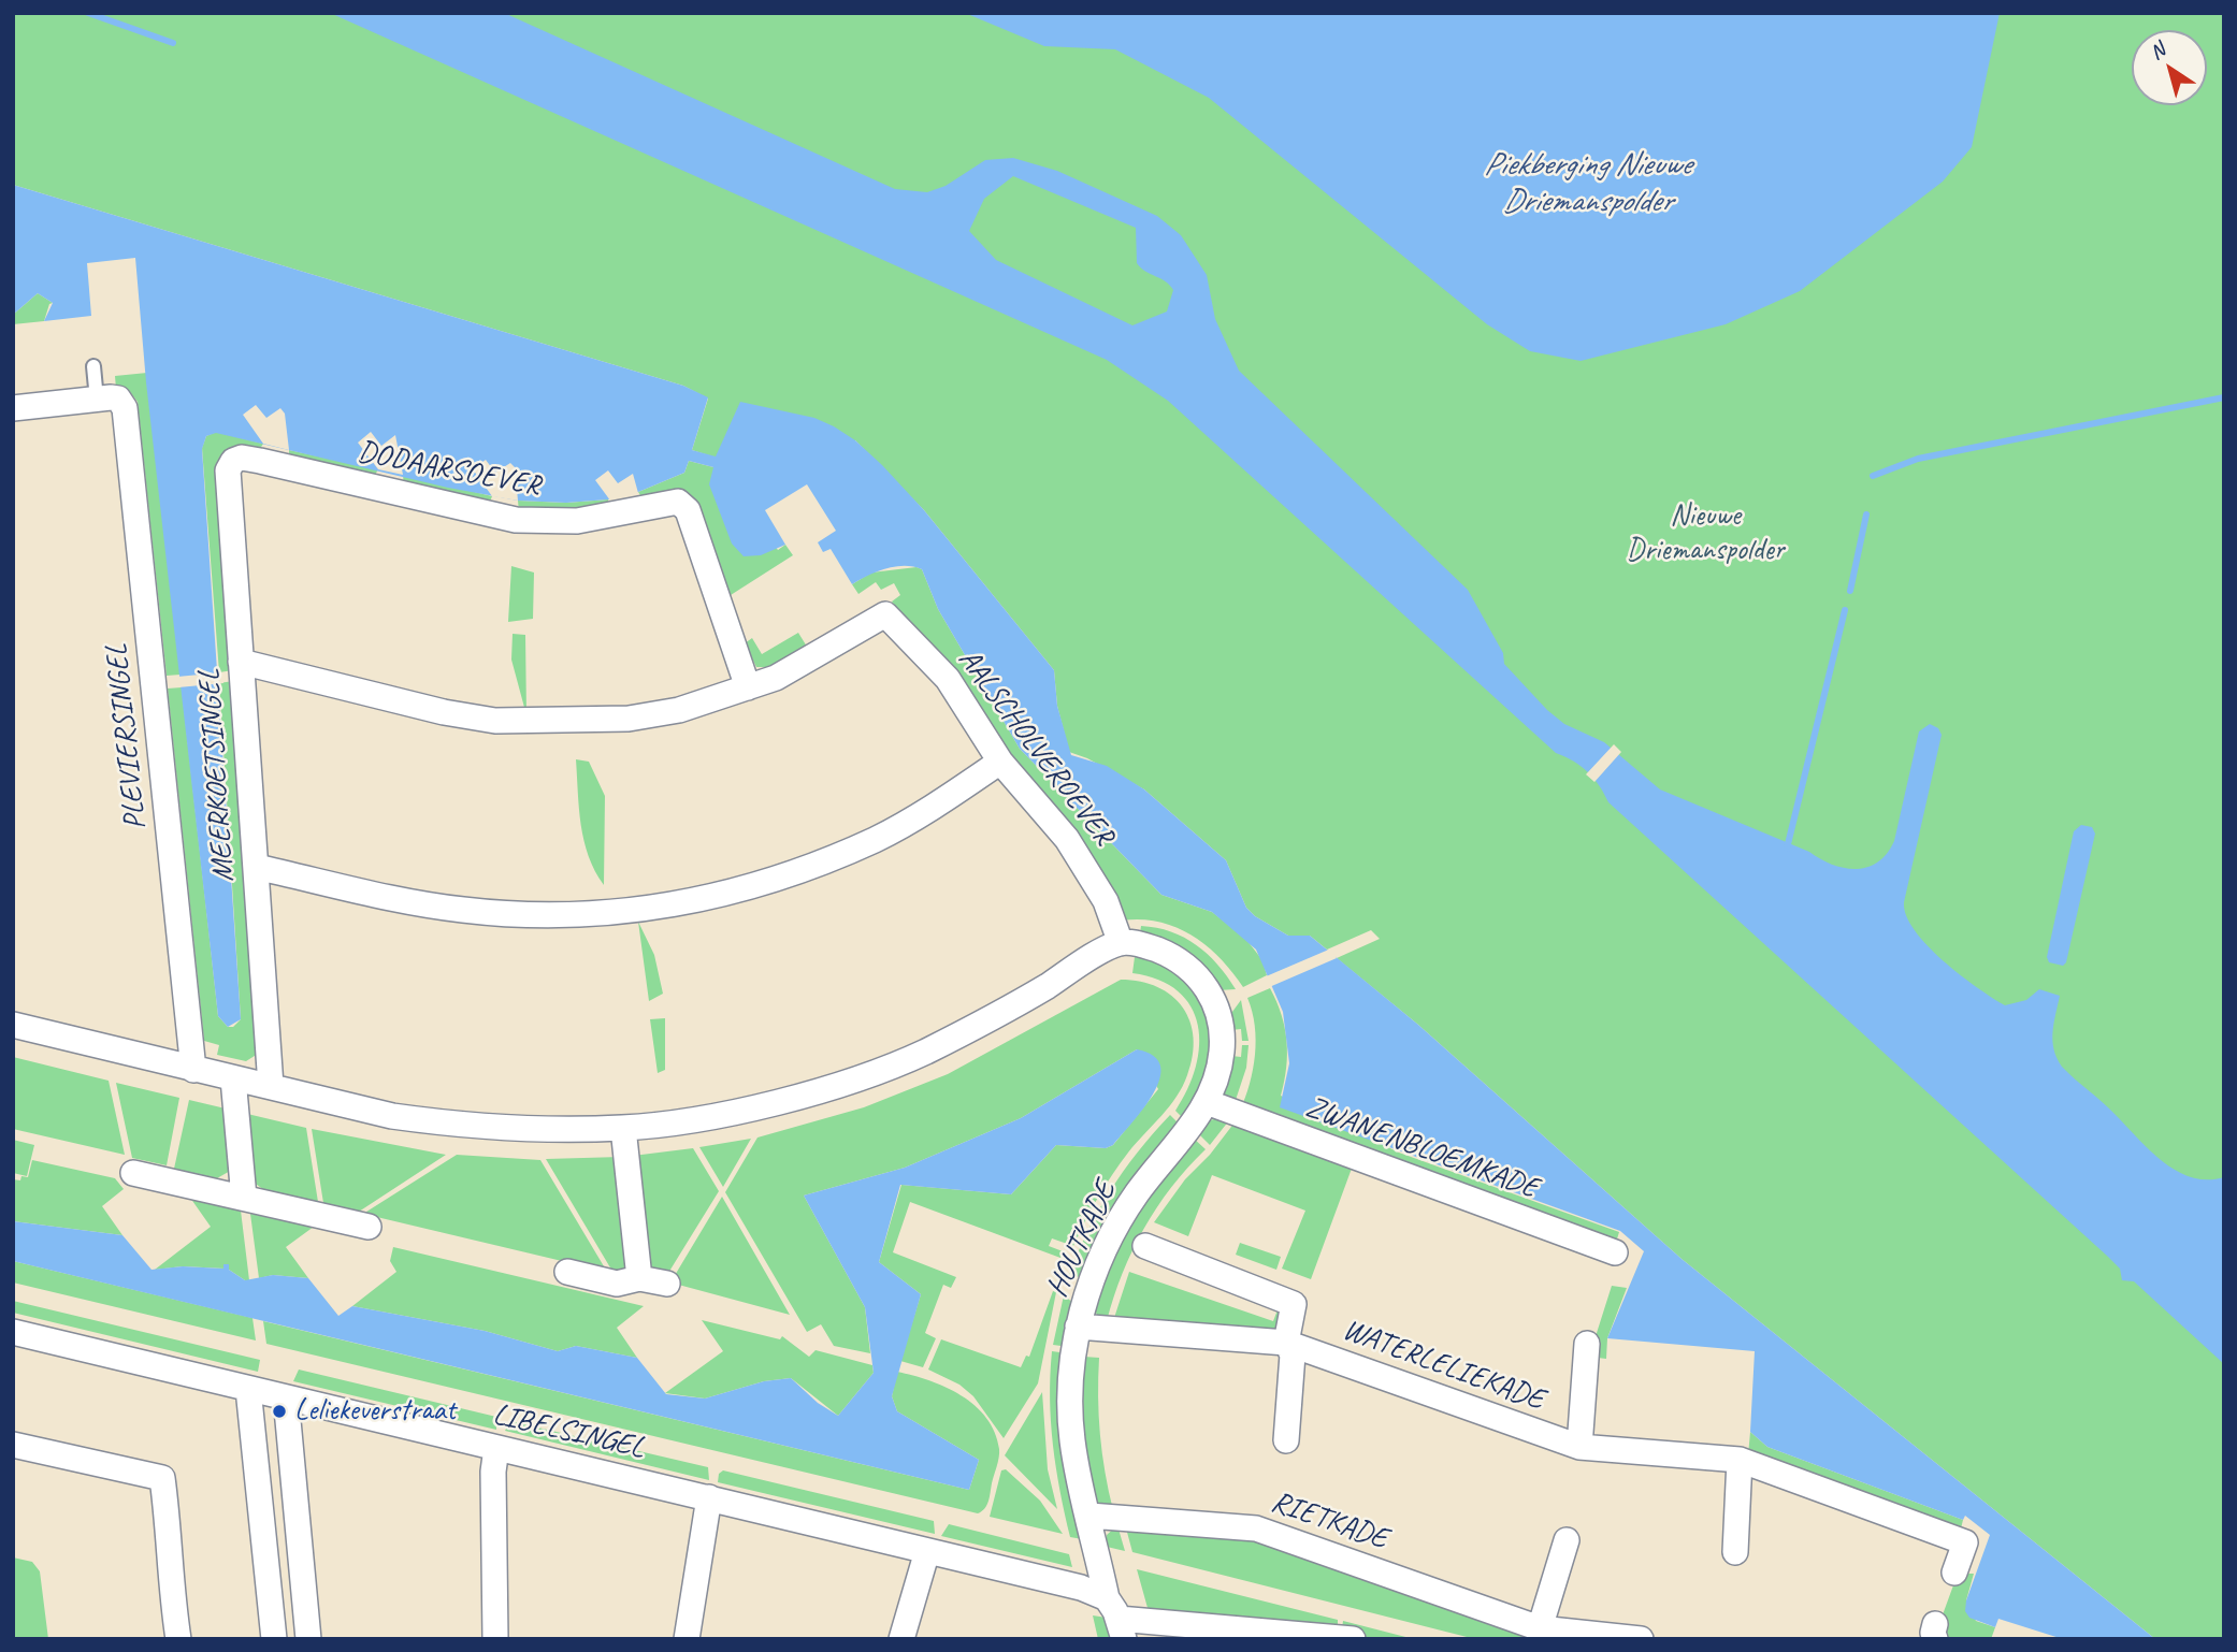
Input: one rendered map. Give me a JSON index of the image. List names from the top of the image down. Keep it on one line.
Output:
{"streets":{"street":["DODAARSOEVER","PLEVIERSINGEL","AALSCHOLVEROEVER","MEERKOETSINGEL","ZWANENBLOEMKADE","HOUTKADE","WATERLELIEKADE","LIBELSINGEL","RIETKADE"]},"crossings":[["DODAARSOEVER","AALSCHOLVEROEVER"],["DODAARSOEVER","MEERKOETSINGEL"],["AALSCHOLVEROEVER","HOUTKADE"],["ZWANENBLOEMKADE","HOUTKADE"],["HOUTKADE","WATERLELIEKADE"],["HOUTKADE","LIBELSINGEL"],["HOUTKADE","RIETKADE"]],"water":["Piekberging Nieuwe Driemanspolder"],"parks":["Nieuwe Driemanspolder"],"places":["Leliekeverstraat"],"north":"top left"}
